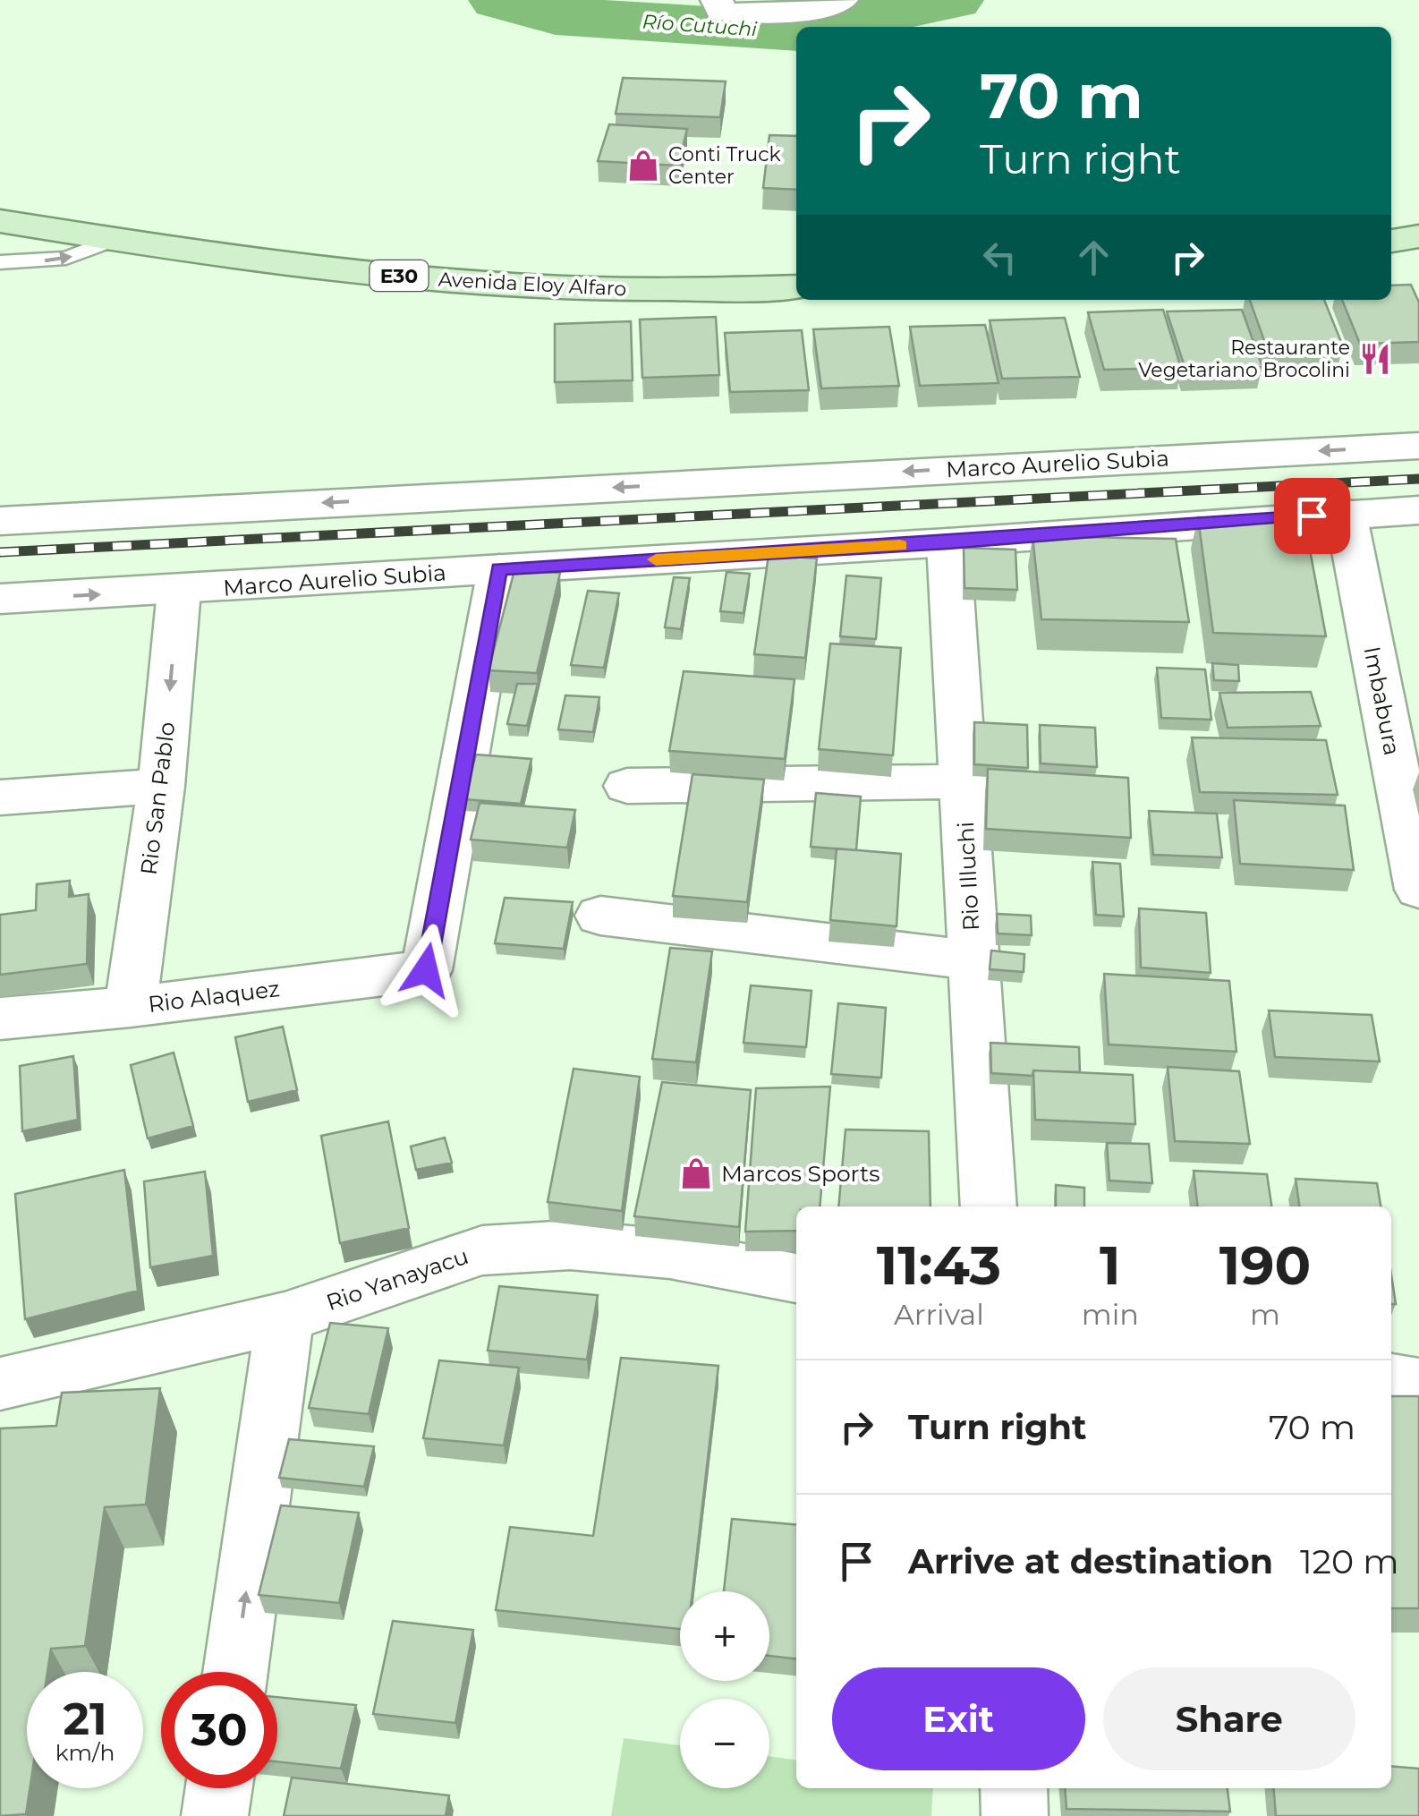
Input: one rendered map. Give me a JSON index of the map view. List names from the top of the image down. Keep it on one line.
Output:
{"streets":{"main road":["E30","Avenida Eloy Alfaro"],"street":["Marco Aurelio Subia","Imbabura","Rio San Pablo","Rio Illuchi","Rio Alaquez","Rio Yanayacu"]},"crossings":[["Marco Aurelio Subia","Imbabura"],["Marco Aurelio Subia","Rio San Pablo"],["Marco Aurelio Subia","Rio Illuchi"],["Marco Aurelio Subia","Rio Alaquez"],["Rio San Pablo","Rio Alaquez"]],"one_way":["Rio San Pablo"],"water":["Río Cutuchi"],"places":{"shop":["Conti Truck Center","Marcos Sports"],"restaurant":["Restaurante Vegetariano Brocolini"]},"page":{"turn":["70 m","Turn right"],"eta":["11:43","Arrival","1","min","190","m"],"list":[{"name":"Turn right","value":"70 m"},{"name":"Arrive at destination","value":"120 m"}],"map_buttons":["+","−"],"buttons":["Exit","Share"],"speed":"21 km/h","limit":"30"}}
